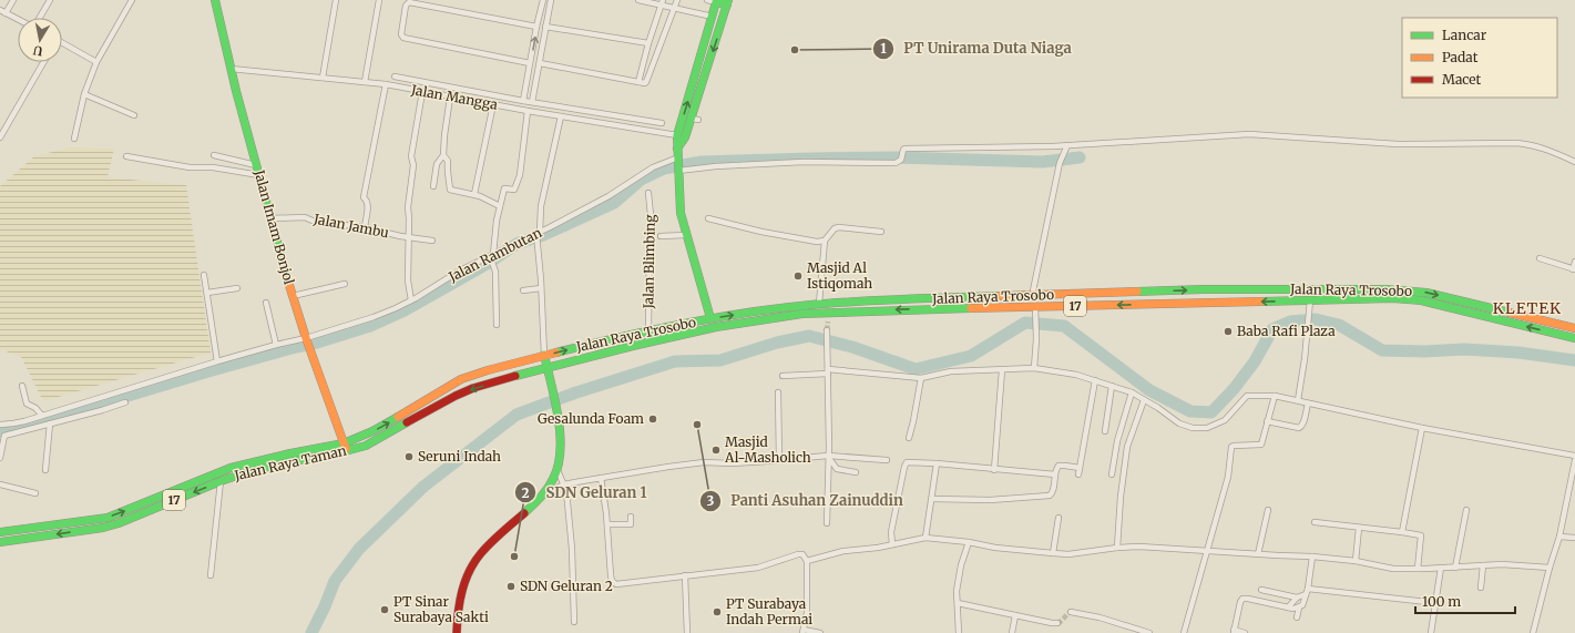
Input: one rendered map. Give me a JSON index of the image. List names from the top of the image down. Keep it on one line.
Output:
{"streets":{"main road":["Jalan Imam Bonjol","Jalan Raya Trosobo","17","Jalan Raya Taman"],"street":["Jalan Mangga","Jalan Jambu","Jalan Rambutan","Jalan Blimbing"]},"crossings":[["Jalan Mangga","Jalan Imam Bonjol"],["Jalan Jambu","Jalan Imam Bonjol"],["Jalan Imam Bonjol","Jalan Rambutan"],["Jalan Imam Bonjol","Jalan Raya Taman"],["Jalan Blimbing","Jalan Raya Trosobo"],["Jalan Raya Trosobo","Jalan Raya Taman"]],"districts":["KLETEK"],"places":["PT Unirama Duta Niaga","Masjid Al Istiqomah","Baba Rafi Plaza","Gesalunda Foam","Panti Asuhan Zainuddin","Masjid Al-Masholich","Seruni Indah","SDN Geluran 1","SDN Geluran 2","PT Sinar Surabaya Sakti","PT Surabaya Indah Permai"],"legend":["Lancar","Padat","Macet"],"scale_bar":"100 m","north":"bottom"}
